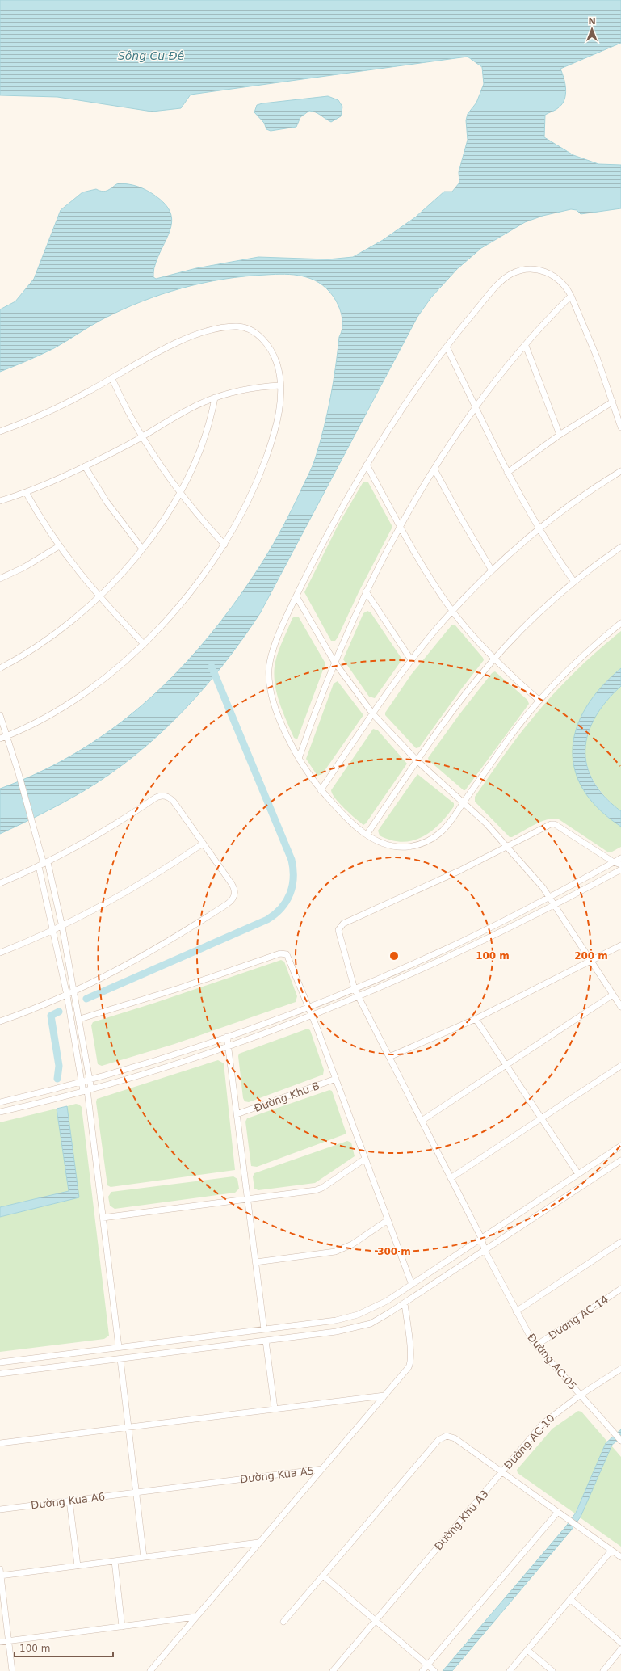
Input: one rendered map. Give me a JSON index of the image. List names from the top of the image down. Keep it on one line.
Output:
{"streets":{"street":["Đường Khu B","Đường AC-14","Đường AC-05","Đường AC-10","Đường Kua A5","Đường Kua A6","Đường Khu A3"]},"crossings":[["Đường AC-14","Đường AC-05"],["Đường AC-05","Đường AC-10"],["Đường AC-10","Đường Khu A3"],["Đường Kua A5","Đường Kua A6"]],"water":["Sông Cu Đê"],"scale_bar":"100 m","north":"top","rings":["100 m","200 m","300 m"]}
